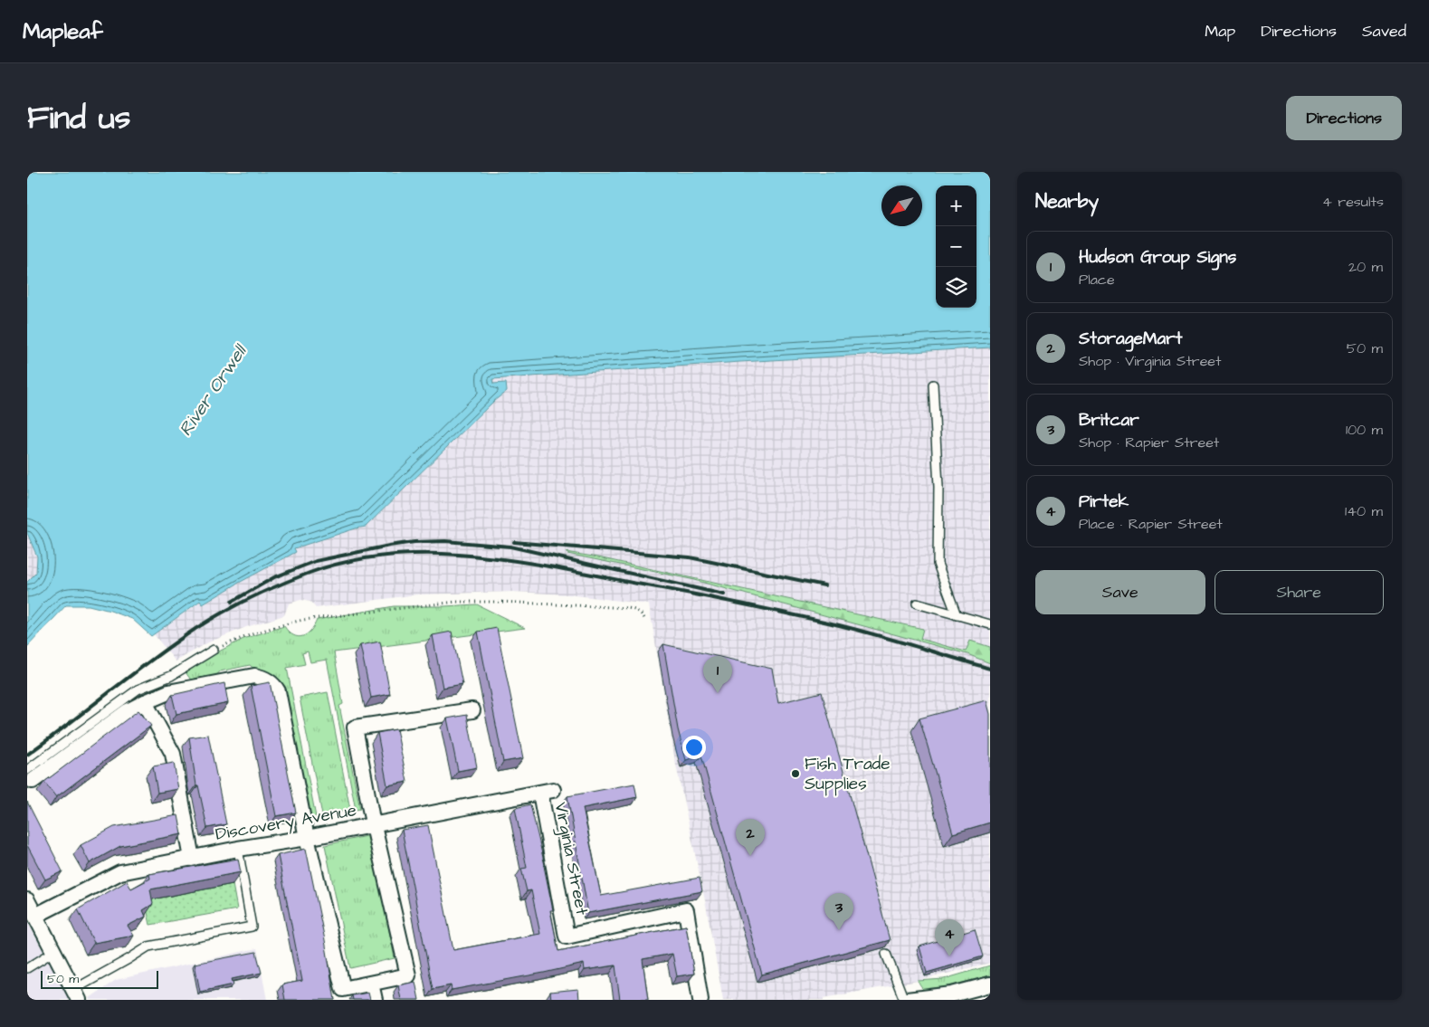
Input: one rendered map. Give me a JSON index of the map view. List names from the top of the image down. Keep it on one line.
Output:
{"streets":{"street":["Discovery Avenue","Virginia Street"]},"crossings":[["Discovery Avenue","Virginia Street"]],"water":["River Orwell"],"places":["Fish Trade Supplies"],"scale_bar":"50 m","north":"bottom left","page":{"header":"Mapleaf","nav":["Map","Directions","Saved"],"title":"Find us","buttons":["Directions",["Save","Share"]],"heading":["Nearby","4 results"],"map_buttons":["+","−"],"list":[{"mark":"1","name":"Hudson Group Signs","note":"Place","value":"20 m"},{"mark":"2","name":"StorageMart","note":"Shop · Virginia Street","value":"50 m"},{"mark":"3","name":"Britcar","note":"Shop · Rapier Street","value":"100 m"},{"mark":"4","name":"Pirtek","note":"Place · Rapier Street","value":"140 m"}],"pins":["1","2","3","4"],"scale":"50 m"}}
